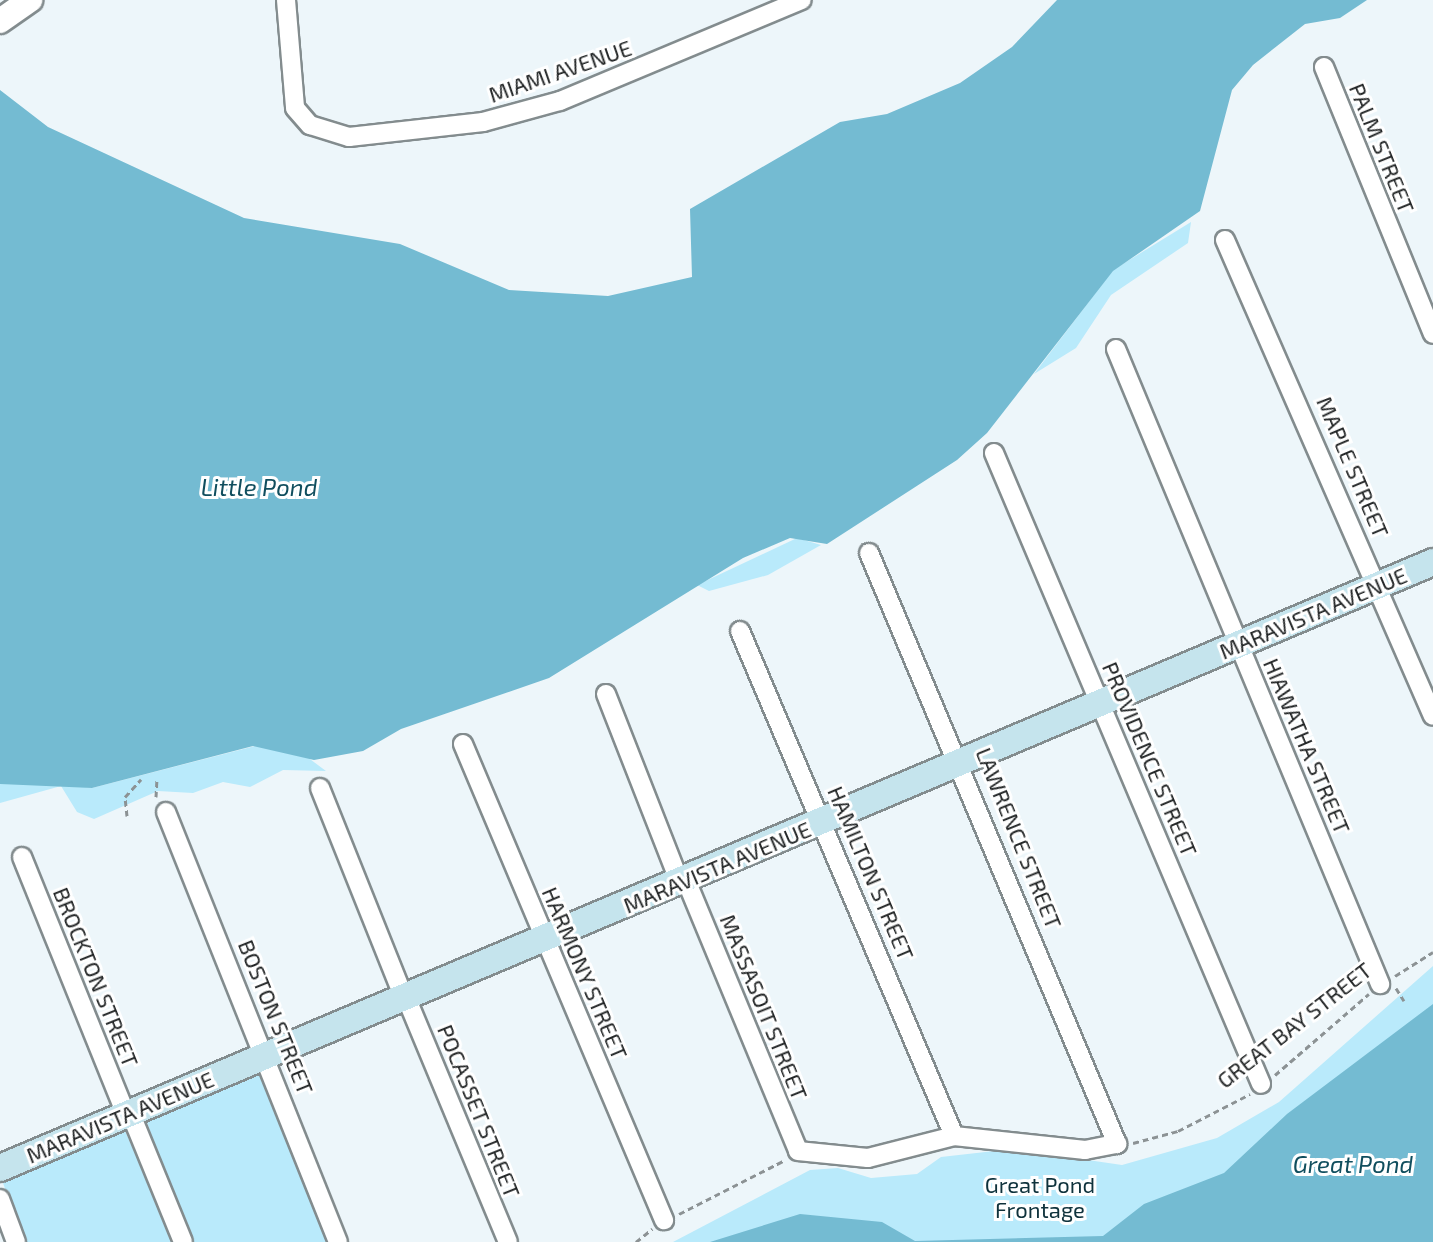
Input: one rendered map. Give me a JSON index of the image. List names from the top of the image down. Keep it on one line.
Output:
{"streets":{"main road":["MARAVISTA AVENUE"],"street":["MIAMI AVENUE","PALM STREET","MAPLE STREET","HIAWATHA STREET","PROVIDENCE STREET","LAWRENCE STREET","HAMILTON STREET","HARMONY STREET","BROCKTON STREET","MASSASOIT STREET","BOSTON STREET","POCASSET STREET"],"path":["GREAT BAY STREET"]},"crossings":[["MAPLE STREET","MARAVISTA AVENUE"],["MARAVISTA AVENUE","HIAWATHA STREET"],["MARAVISTA AVENUE","PROVIDENCE STREET"],["MARAVISTA AVENUE","LAWRENCE STREET"],["MARAVISTA AVENUE","HAMILTON STREET"],["MARAVISTA AVENUE","HARMONY STREET"],["MARAVISTA AVENUE","BROCKTON STREET"],["MARAVISTA AVENUE","MASSASOIT STREET"],["MARAVISTA AVENUE","BOSTON STREET"],["MARAVISTA AVENUE","POCASSET STREET"],["HIAWATHA STREET","GREAT BAY STREET"],["PROVIDENCE STREET","GREAT BAY STREET"],["LAWRENCE STREET","GREAT BAY STREET"]],"water":["Little Pond","Great Pond"],"parks":["Great Pond Frontage"]}
